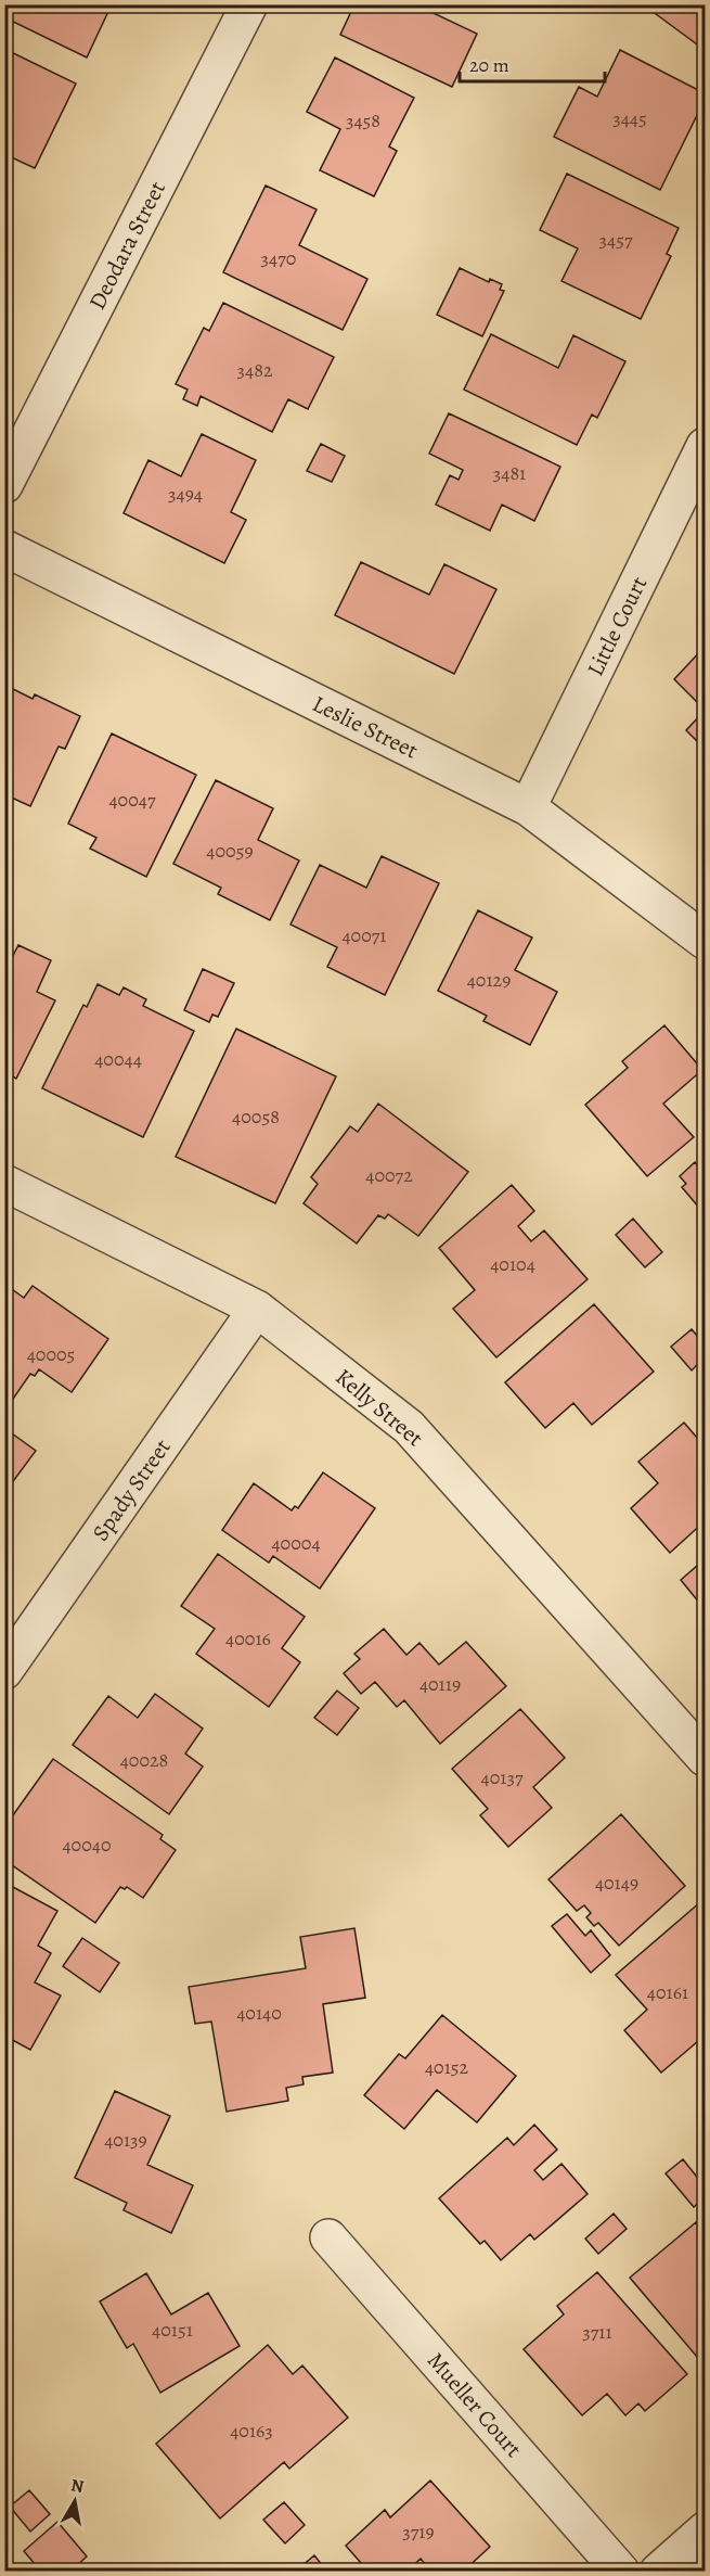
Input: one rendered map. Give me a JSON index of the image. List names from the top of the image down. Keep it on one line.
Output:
{"streets":{"street":["Deodara Street","Little Court","Leslie Street","Kelly Street","Spady Street","Mueller Court"]},"crossings":[["Little Court","Leslie Street"],["Kelly Street","Spady Street"]],"house_numbers":["3445","3458","3457","3470","3482","3481","3494","40047","40059","40071","40129","40044","40058","40072","40104","40005","40004","40016","40119","40028","40137","40040","40149","40161","40140","40152","40139","40151","3711","40163","3719"],"scale_bar":"20 m","north":"top"}
